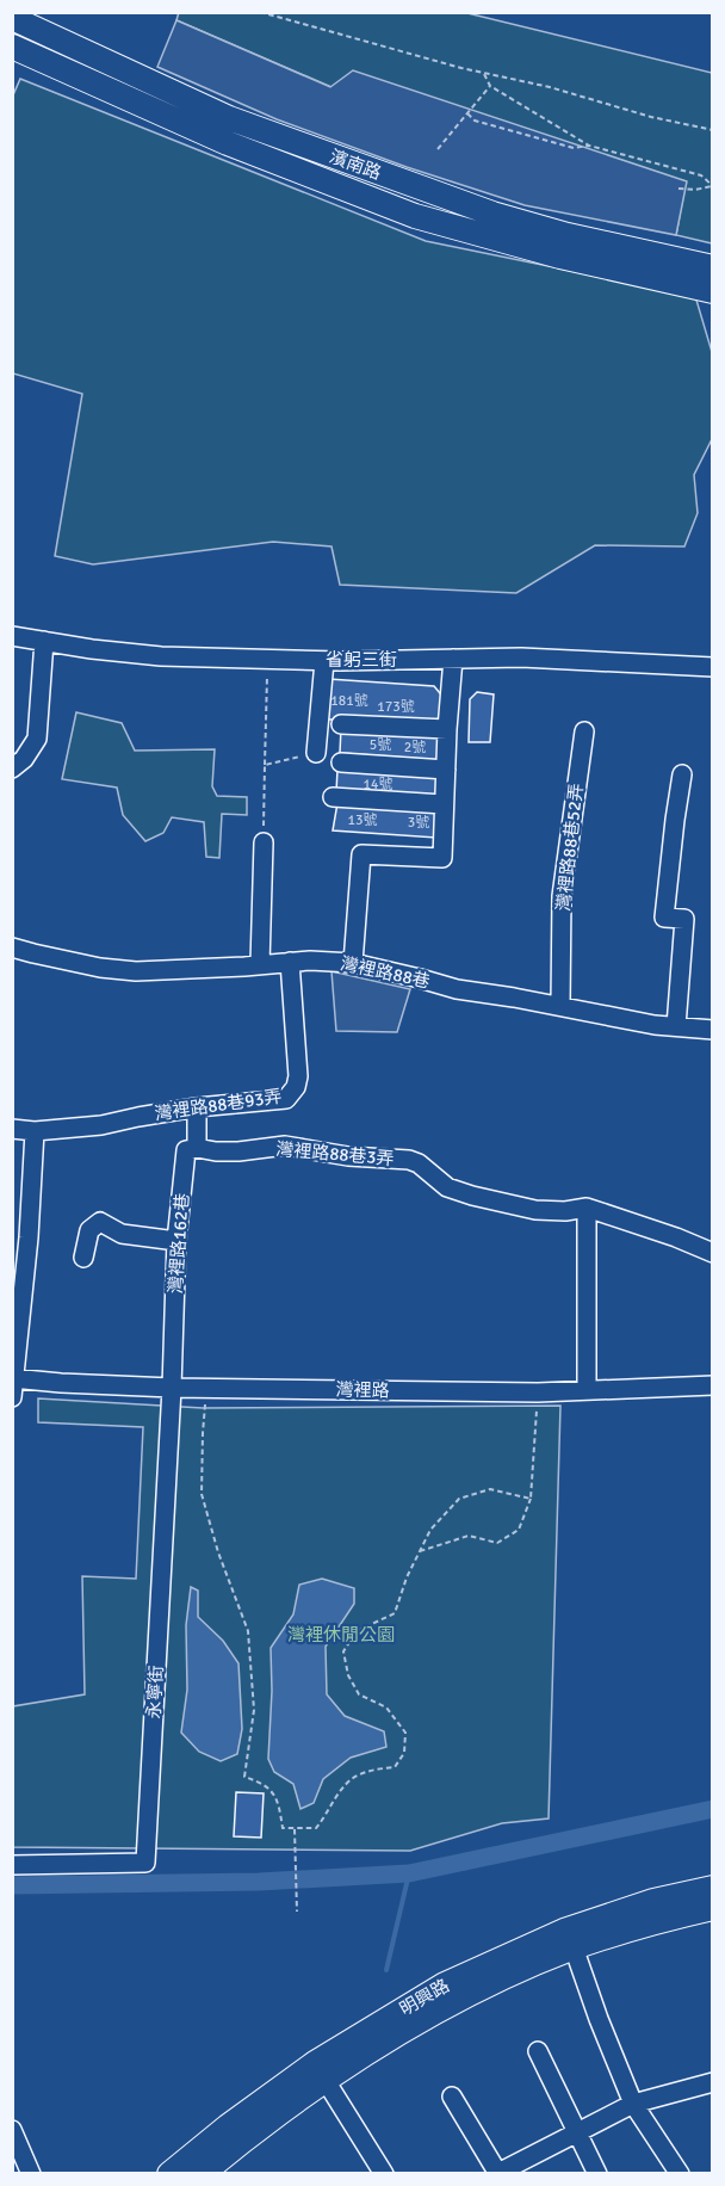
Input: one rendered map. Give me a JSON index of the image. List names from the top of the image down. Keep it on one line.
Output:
{"streets":{"main road":["濱南路","明興路"],"street":["省躬三街","灣裡路88巷52弄","灣裡路88巷","灣裡路88巷93弄","灣裡路88巷3弄","灣裡路162巷","灣裡路","永寧街"]},"crossings":[["灣裡路88巷52弄","灣裡路88巷"],["灣裡路88巷","灣裡路88巷93弄"],["灣裡路88巷93弄","灣裡路162巷"],["灣裡路88巷3弄","灣裡路162巷"],["灣裡路162巷","灣裡路"],["灣裡路162巷","永寧街"],["灣裡路","永寧街"]],"parks":["灣裡休閒公園"],"house_numbers":["181號","173號","5號","2號","14號","13號","3號"]}
